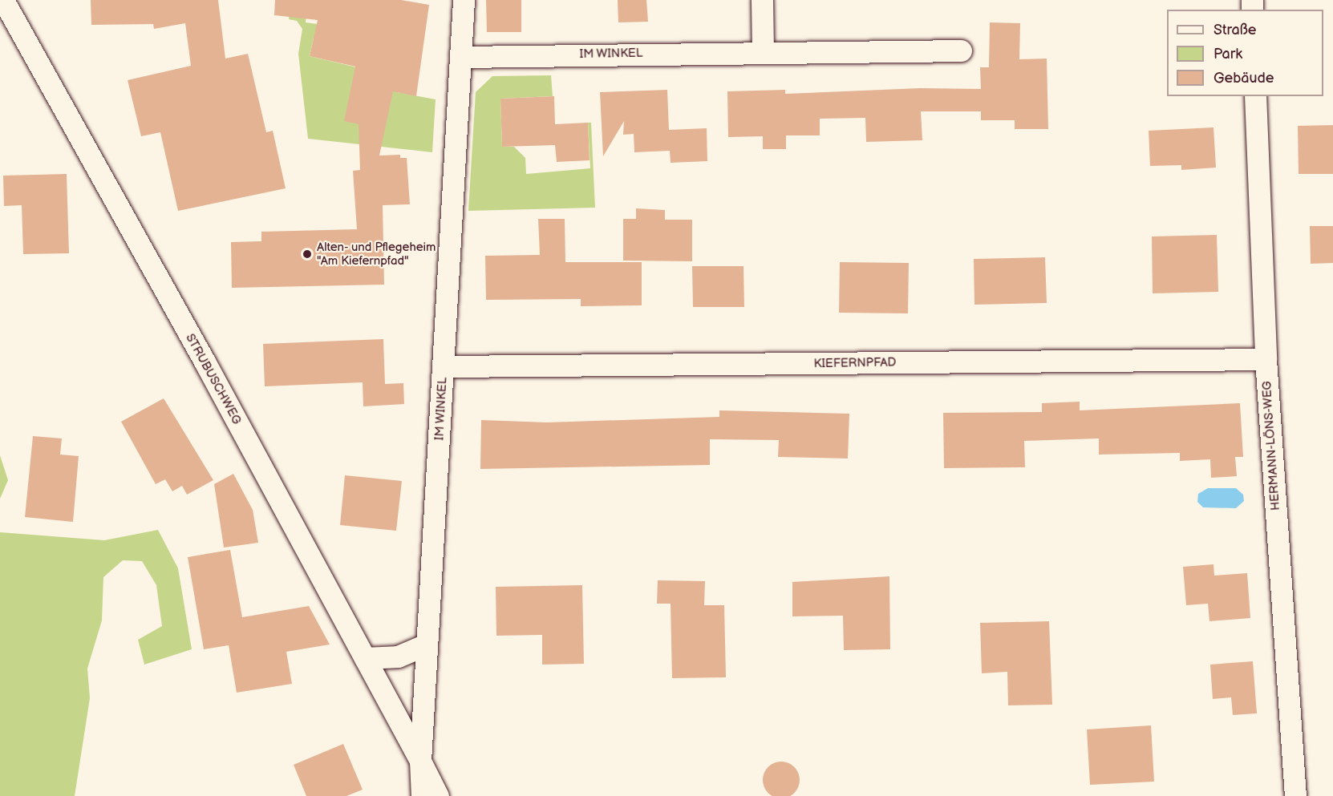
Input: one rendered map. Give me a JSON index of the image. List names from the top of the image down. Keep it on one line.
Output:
{"streets":{"street":["IM WINKEL","KIEFERNPFAD","STRUBUSCHWEG","HERMANN-LÖNS-WEG"]},"crossings":[["IM WINKEL","KIEFERNPFAD"],["IM WINKEL","STRUBUSCHWEG"],["KIEFERNPFAD","HERMANN-LÖNS-WEG"]],"places":["Alten- und Pflegeheim \"Am Kiefernpfad\""],"legend":["Straße","Park","Gebäude"]}
